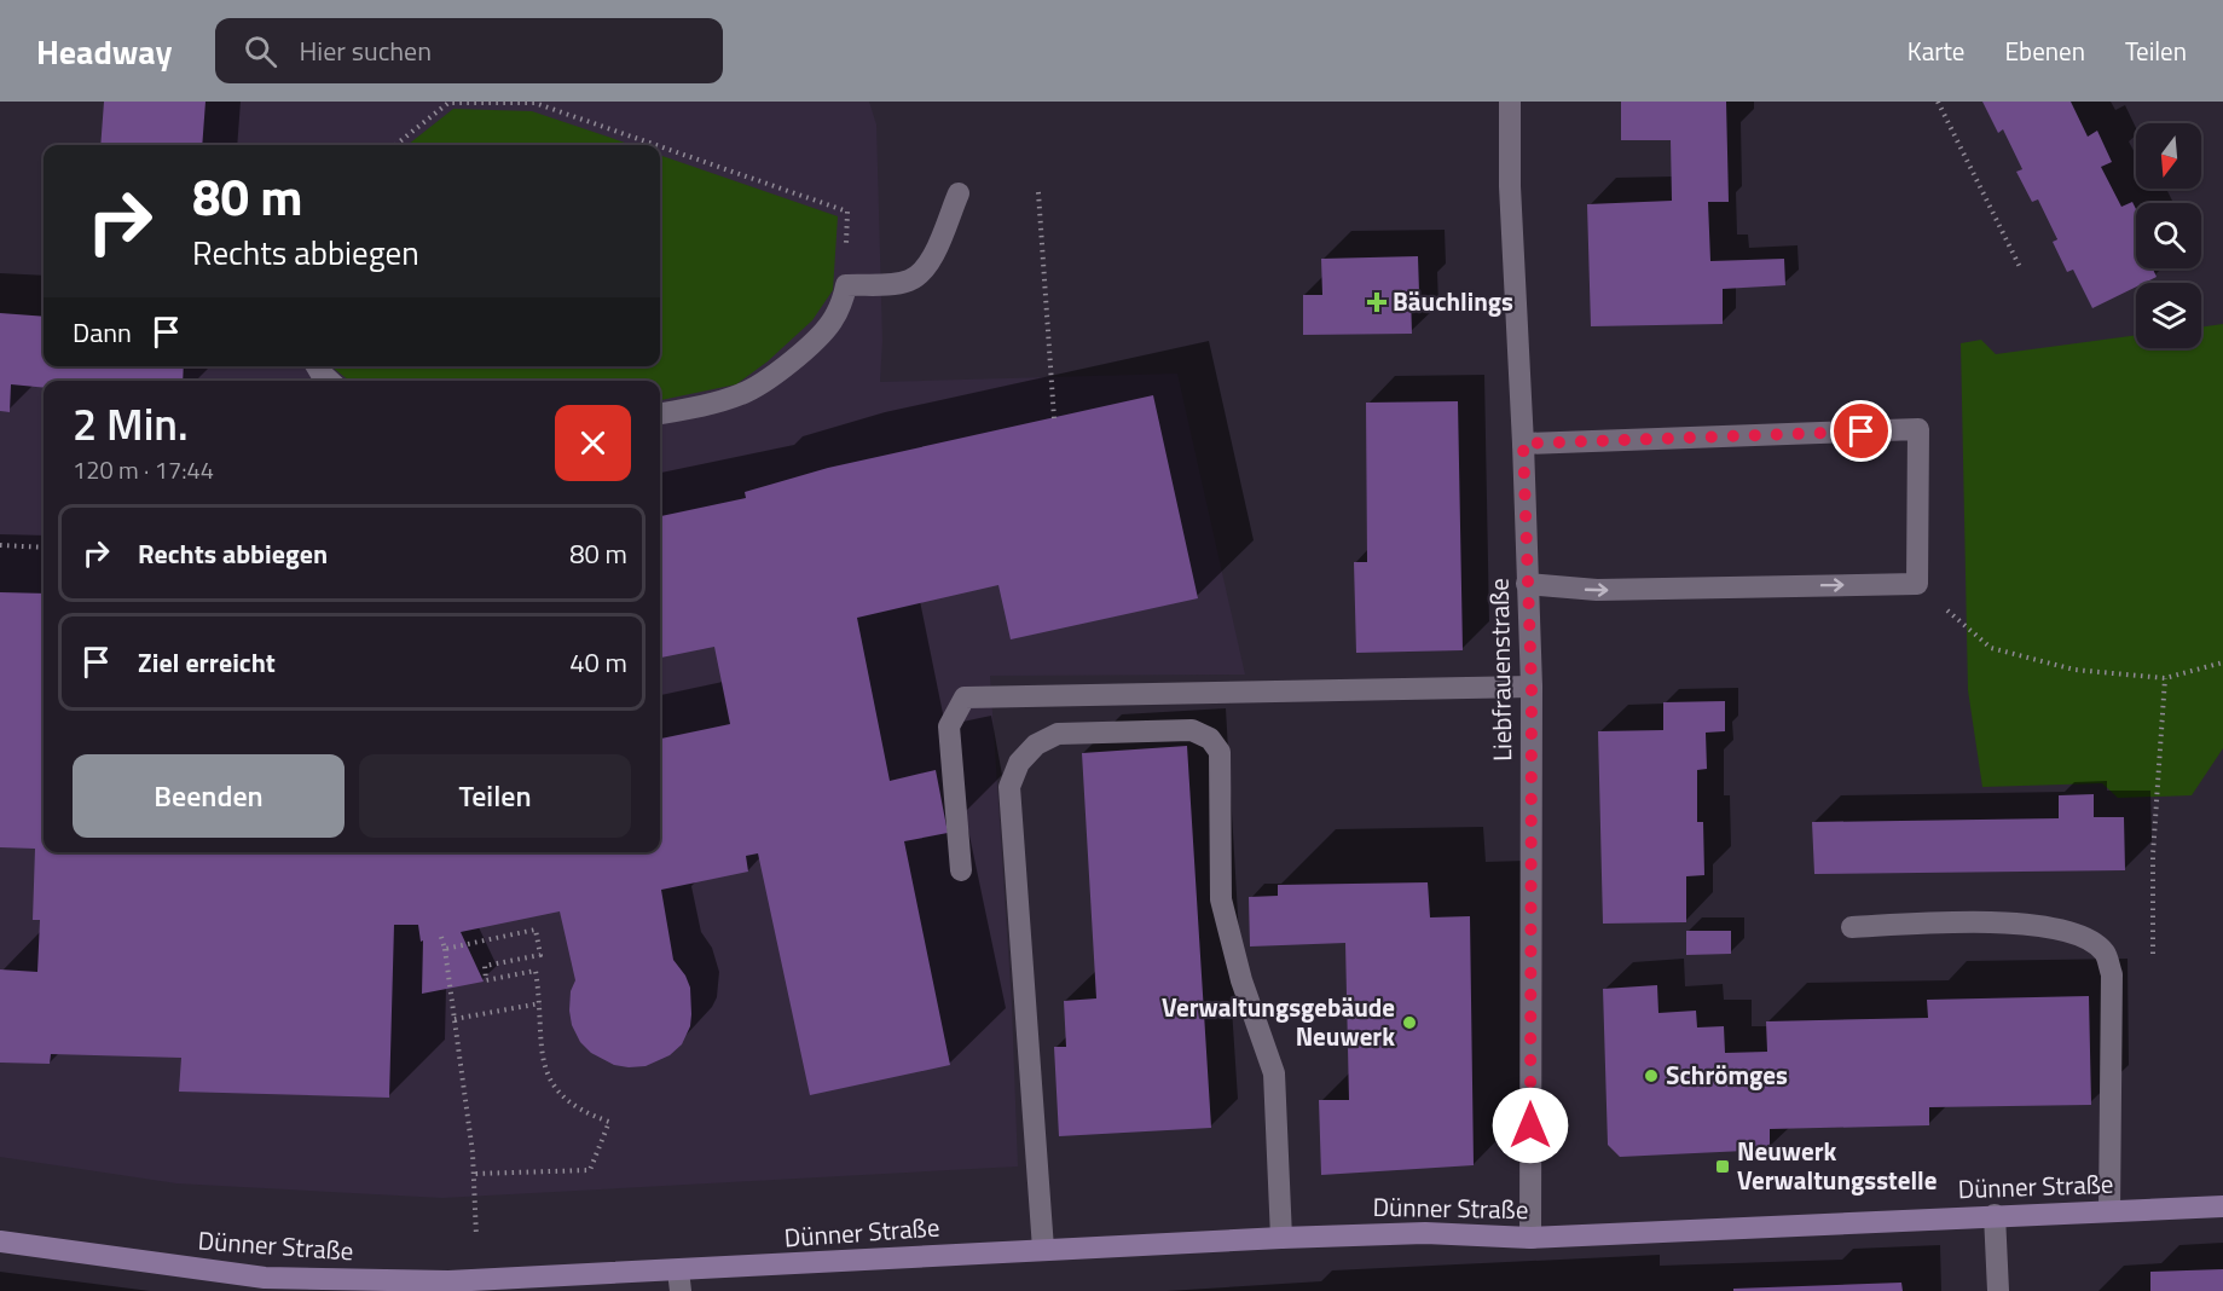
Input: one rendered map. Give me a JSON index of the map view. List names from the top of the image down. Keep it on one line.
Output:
{"streets":{"street":["Liebfrauenstraße","Dünner Straße"]},"crossings":[["Liebfrauenstraße","Dünner Straße"]],"places":{"health":["Bäuchlings"],"other":["Verwaltungsgebäude Neuwerk","Schrömges"],"transit":["Neuwerk Verwaltungsstelle"]},"north":"bottom","page":{"header":"Headway","search":"Hier suchen","nav":["Karte","Ebenen","Teilen"],"turn":["80 m","Rechts abbiegen"],"then":"Dann","heading":["2 Min.","120 m · 17:44"],"list":[{"name":"Rechts abbiegen","value":"80 m"},{"name":"Ziel erreicht","value":"40 m"}],"buttons":["Beenden","Teilen"]}}
